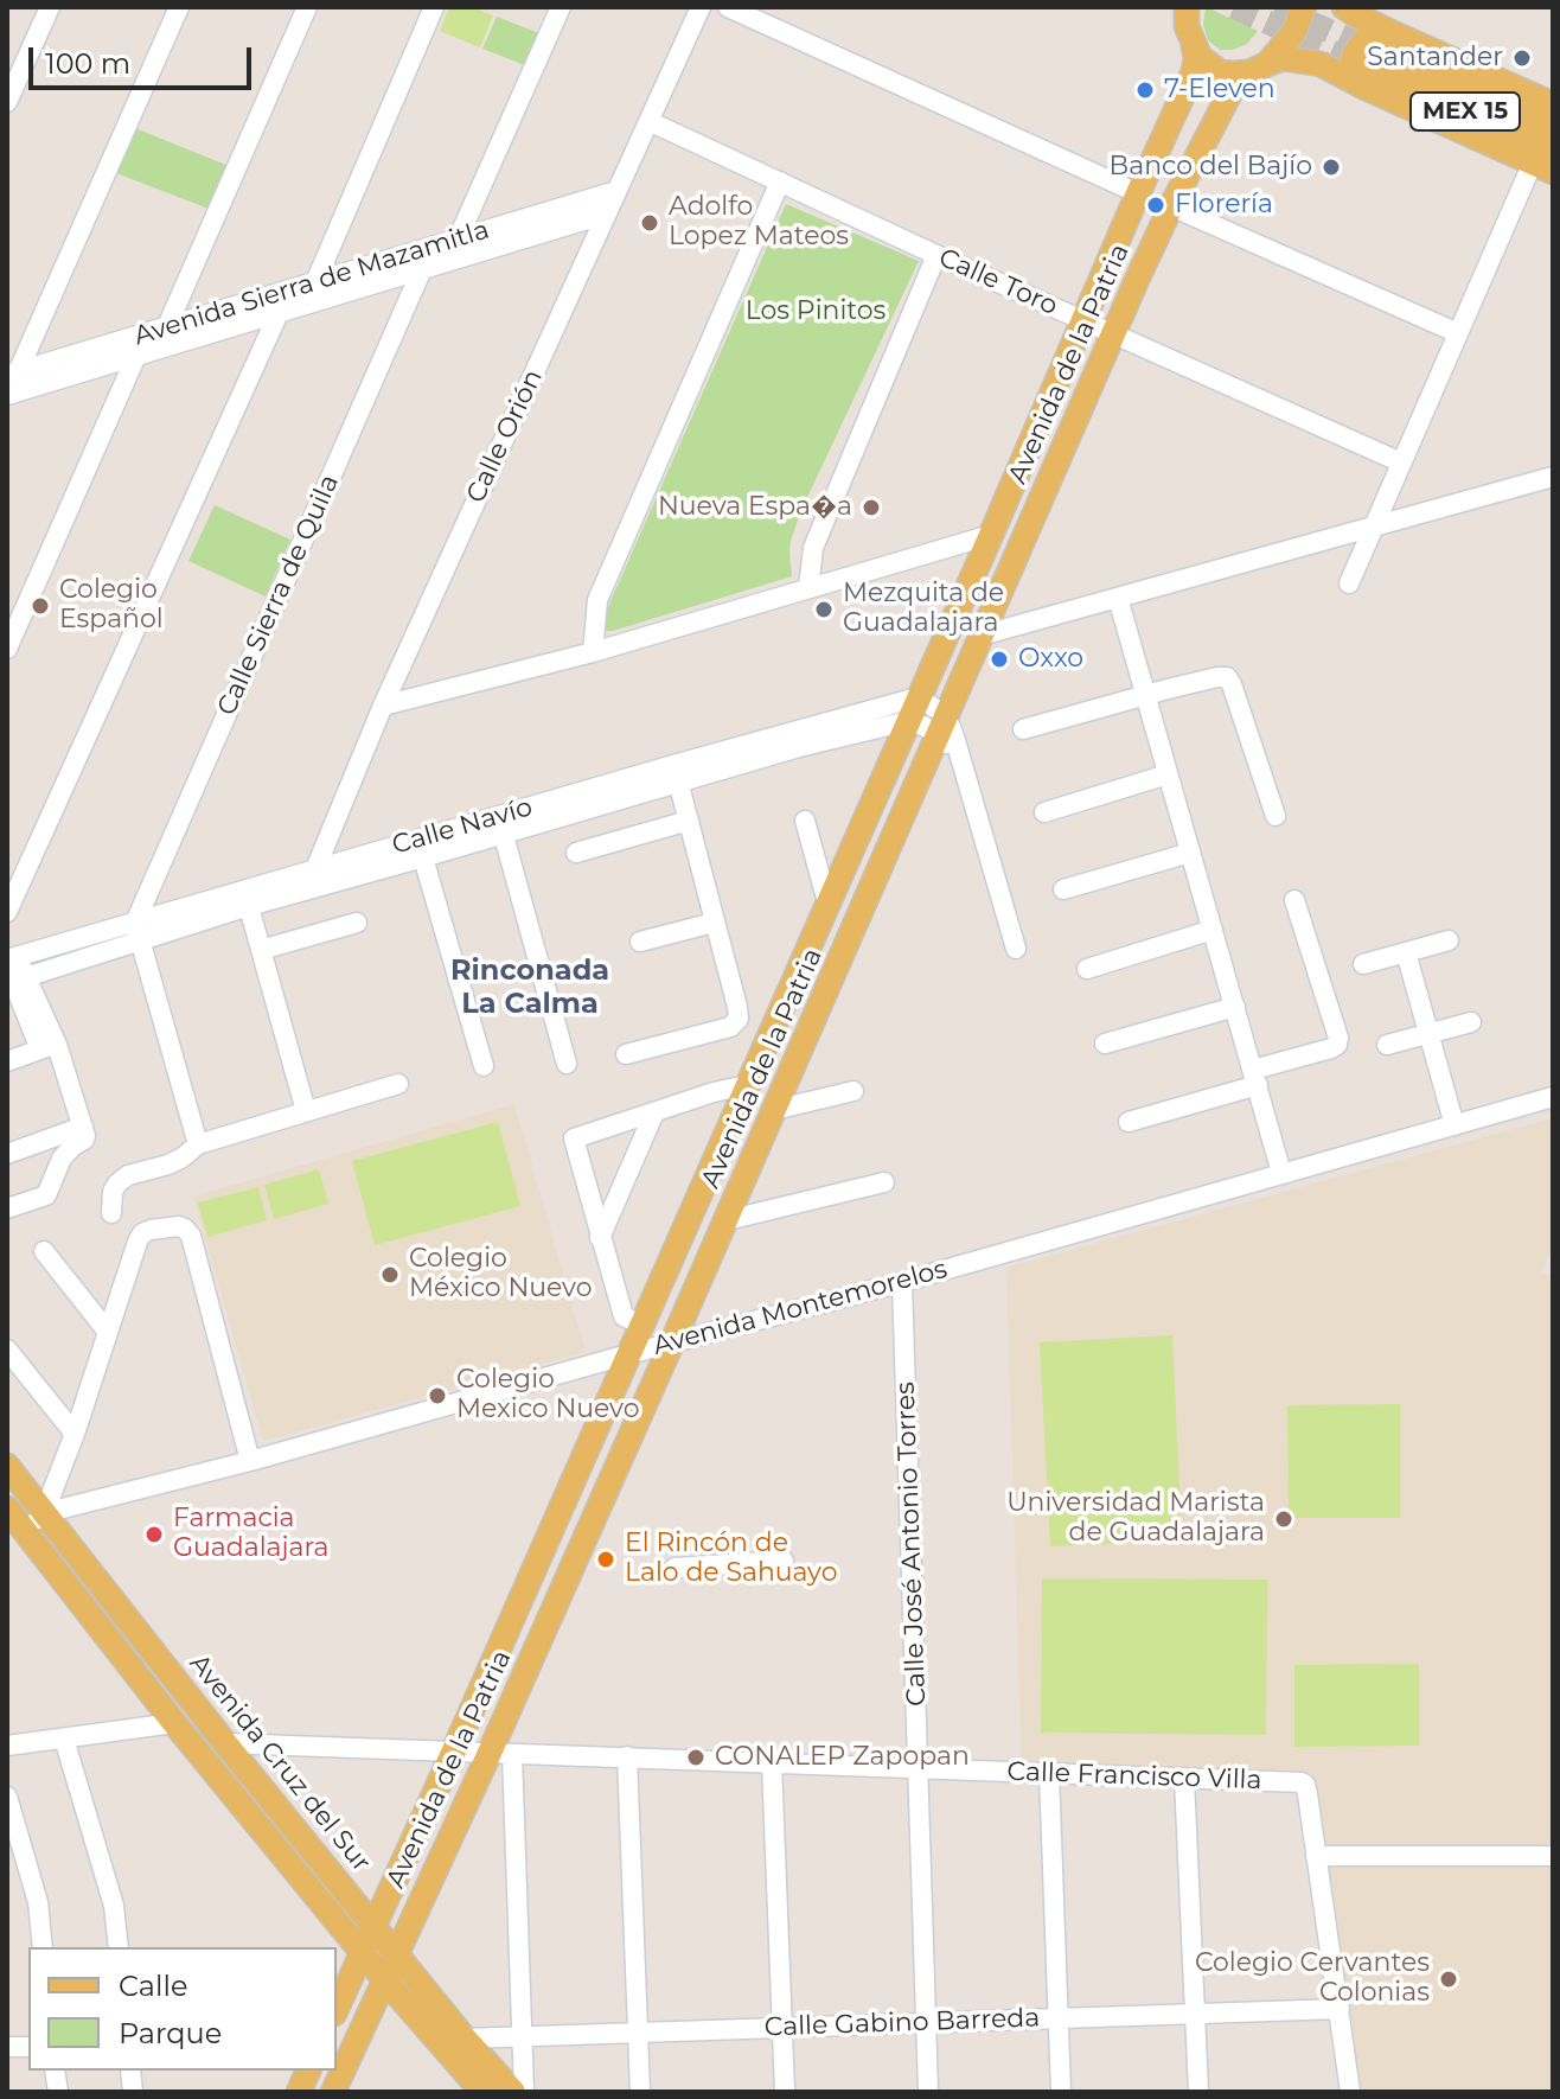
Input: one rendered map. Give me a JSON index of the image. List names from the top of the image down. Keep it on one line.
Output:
{"streets":{"main road":["MEX 15","Avenida de la Patria","Avenida Cruz del Sur"],"street":["Calle Toro","Avenida Sierra de Mazamitla","Calle Orión","Calle Sierra de Quila","Calle Navío","Avenida Montemorelos","Calle José Antonio Torres","Calle Francisco Villa","Calle Gabino Barreda"]},"crossings":[["Calle Toro","Avenida de la Patria"],["Calle Toro","Calle Orión"],["Avenida Sierra de Mazamitla","Calle Orión"],["Avenida Sierra de Mazamitla","Calle Sierra de Quila"],["Avenida de la Patria","Calle Navío"],["Avenida de la Patria","Avenida Montemorelos"],["Avenida de la Patria","Avenida Cruz del Sur"],["Avenida de la Patria","Calle Francisco Villa"],["Calle Orión","Calle Navío"],["Calle Sierra de Quila","Calle Navío"],["Avenida Montemorelos","Calle José Antonio Torres"],["Avenida Montemorelos","Avenida Cruz del Sur"],["Calle José Antonio Torres","Calle Francisco Villa"],["Calle José Antonio Torres","Calle Gabino Barreda"],["Avenida Cruz del Sur","Calle Francisco Villa"],["Avenida Cruz del Sur","Calle Gabino Barreda"]],"districts":["Rinconada La Calma"],"parks":["Los Pinitos"],"places":["Santander","7-Eleven","Banco del Bajío","Florería","Adolfo Lopez Mateos","Nueva Espa�a","Colegio Español","Mezquita de Guadalajara","Oxxo","Colegio México Nuevo","Colegio Mexico Nuevo","Universidad Marista de Guadalajara","Farmacia Guadalajara","El Rincón de Lalo de Sahuayo","CONALEP Zapopan","Colegio Cervantes Colonias"],"legend":["Calle","Parque"],"scale_bar":"100 m"}
